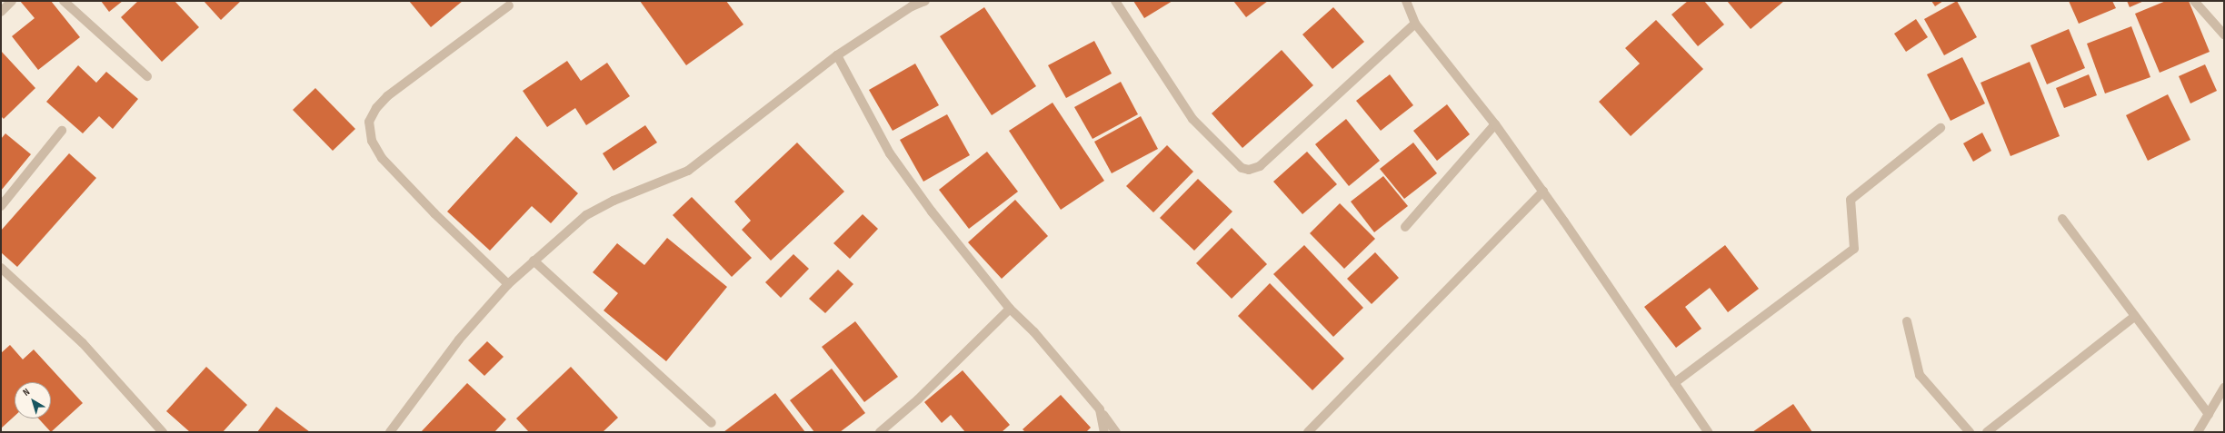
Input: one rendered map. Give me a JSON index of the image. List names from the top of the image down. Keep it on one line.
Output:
{"north":"top left"}
